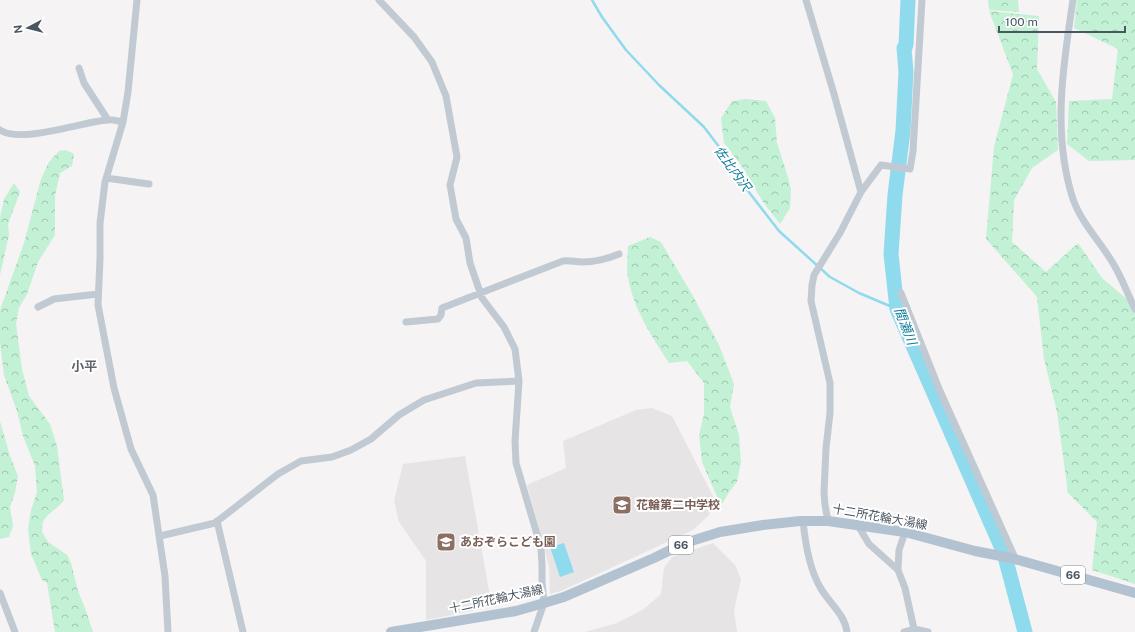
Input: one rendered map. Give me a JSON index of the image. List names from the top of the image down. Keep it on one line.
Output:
{"streets":{"main road":["十二所花輪大湯線","66"]},"districts":["小平"],"water":["佐比内沢","間瀬川"],"places":{"school or university":["花輪第二中学校","あおぞらこども園"]},"scale_bar":"100 m","north":"left"}
